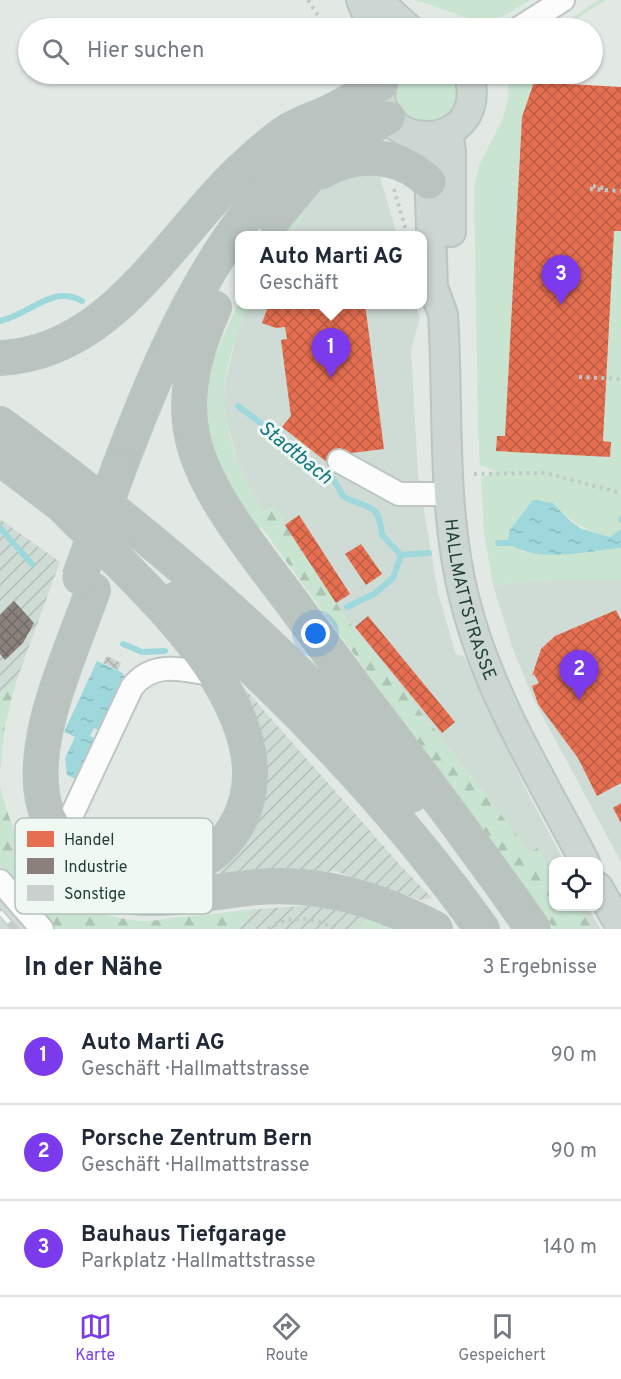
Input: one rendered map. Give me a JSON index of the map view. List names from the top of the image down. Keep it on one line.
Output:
{"streets":{"main road":["HALLMATTSTRASSE"]},"water":["Stadtbach"],"legend":["Handel","Industrie","Sonstige"],"page":{"search":"Hier suchen","popup":["Auto Marti AG","Geschäft"],"pins":["3","1","2"],"heading":["In der Nähe","3 Ergebnisse"],"list":[{"mark":"1","name":"Auto Marti AG","note":"Geschäft · Hallmattstrasse","value":"90 m"},{"mark":"2","name":"Porsche Zentrum Bern","note":"Geschäft · Hallmattstrasse","value":"90 m"},{"mark":"3","name":"Bauhaus Tiefgarage","note":"Parkplatz · Hallmattstrasse","value":"140 m"}],"nav":["Karte","Route","Gespeichert"]}}
